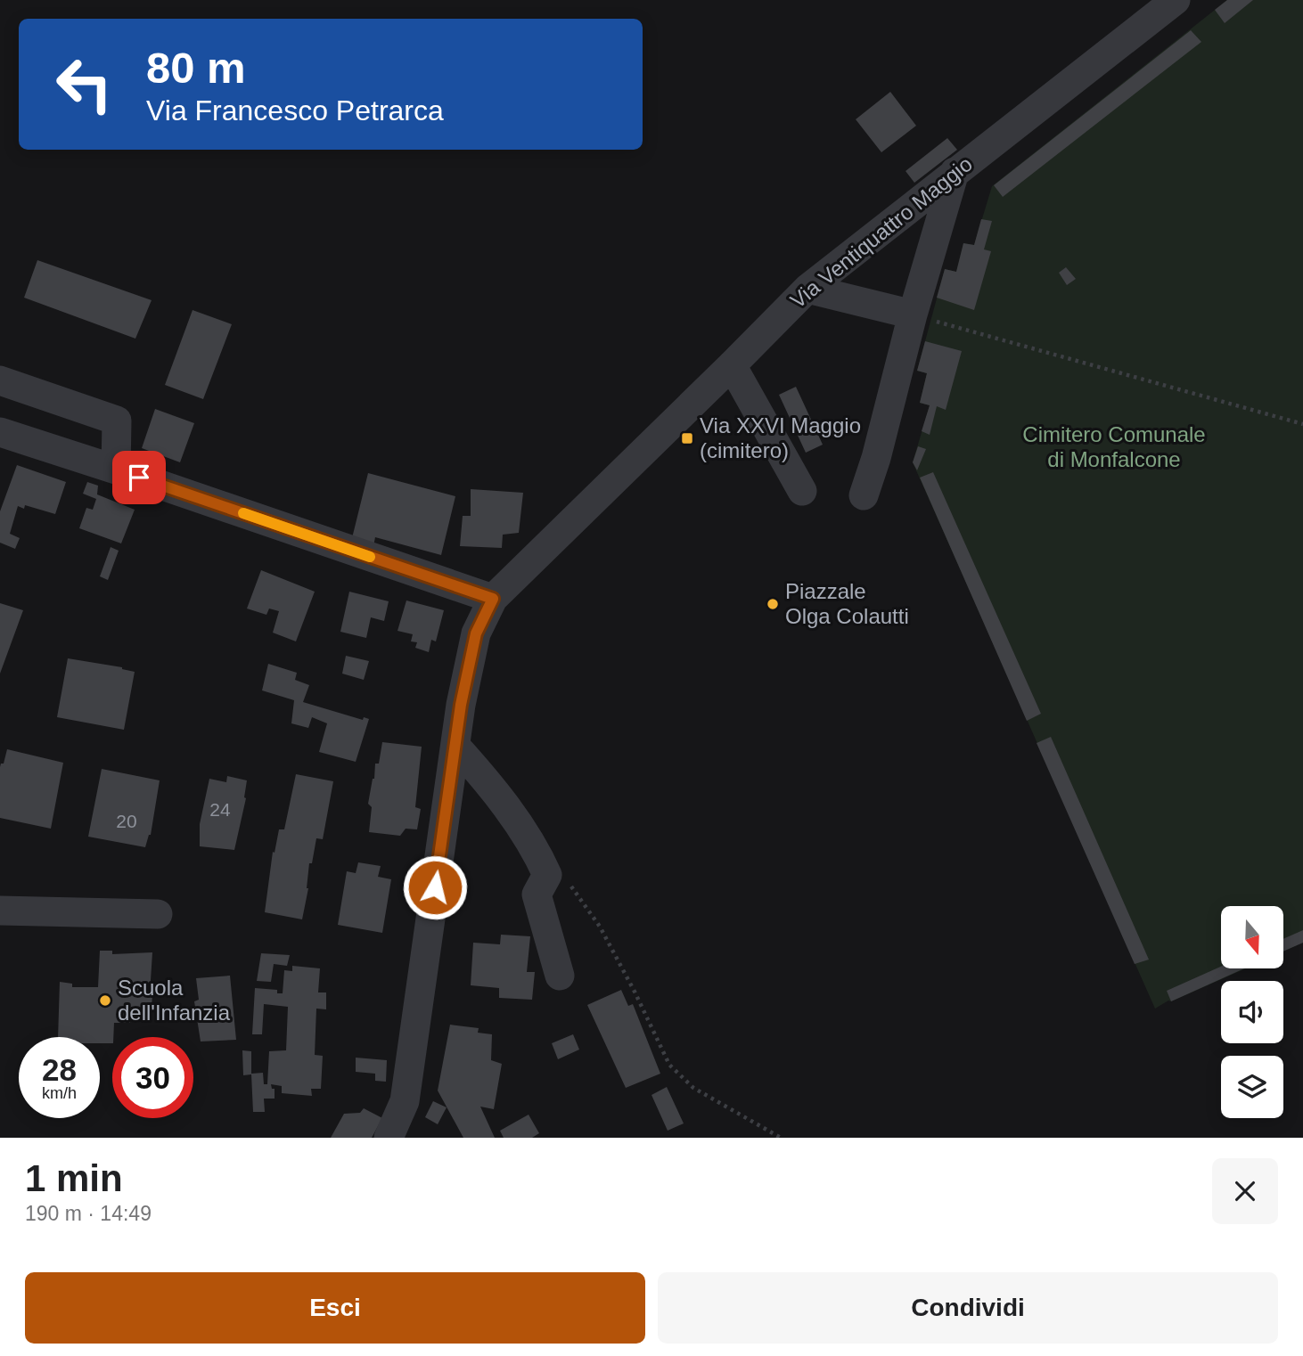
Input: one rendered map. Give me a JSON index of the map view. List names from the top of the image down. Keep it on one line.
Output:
{"streets":{"street":["Via Ventiquattro Maggio"]},"parks":["Cimitero Comunale di Monfalcone"],"places":{"transit":["Via XXVI Maggio (cimitero)"],"other":["Piazzale Olga Colautti","Scuola dell'Infanzia"]},"house_numbers":["24","20"],"north":"bottom","page":{"turn":["80 m","Via Francesco Petrarca"],"speed":"28 km/h","limit":"30","heading":["1 min","190 m · 14:49"],"buttons":["Esci","Condividi"]}}
